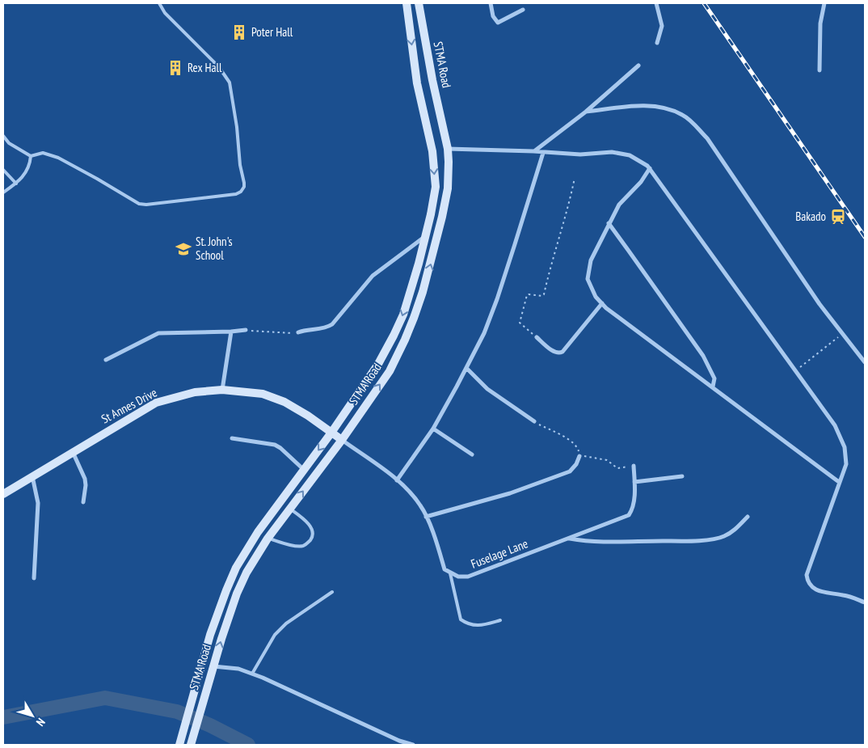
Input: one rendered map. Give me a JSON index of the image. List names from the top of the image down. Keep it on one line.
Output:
{"streets":{"main road":["STMA Road","St Annes Drive"],"street":["Fuselage Lane"]},"crossings":[["STMA Road","St Annes Drive"]],"places":{"building":["Poter Hall","Rex Hall"],"station":["Bakado"],"school or university":["St. John's School"]},"north":"bottom right"}
